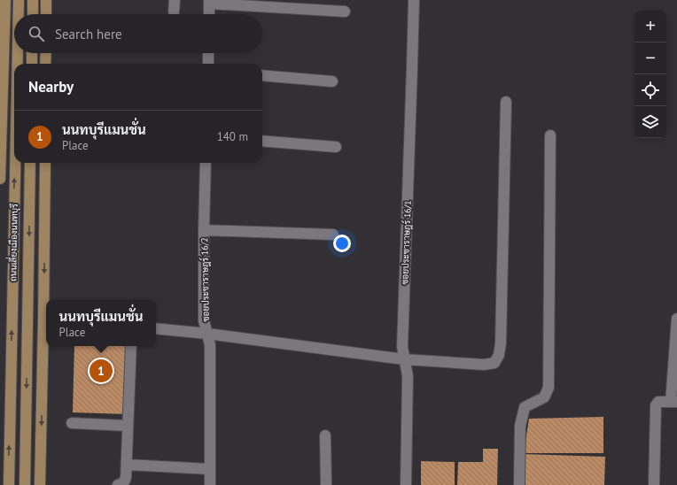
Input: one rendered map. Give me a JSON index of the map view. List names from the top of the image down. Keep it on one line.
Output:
{"streets":{"main road":["ถนนเลี่ยงเมืองนนทบุรี"],"street":["ซอยประชาราษฎร์ 16/1","ซอยประชาราษฎร์ 16/2"]},"page":{"map_buttons":["+","−"],"search":"Search here","heading":"Nearby","list":[{"mark":"1","name":"นนทบุรีแมนชั่น","note":"Place","value":"140 m"}],"popup":["นนทบุรีแมนชั่น","Place"],"pins":"1"}}
